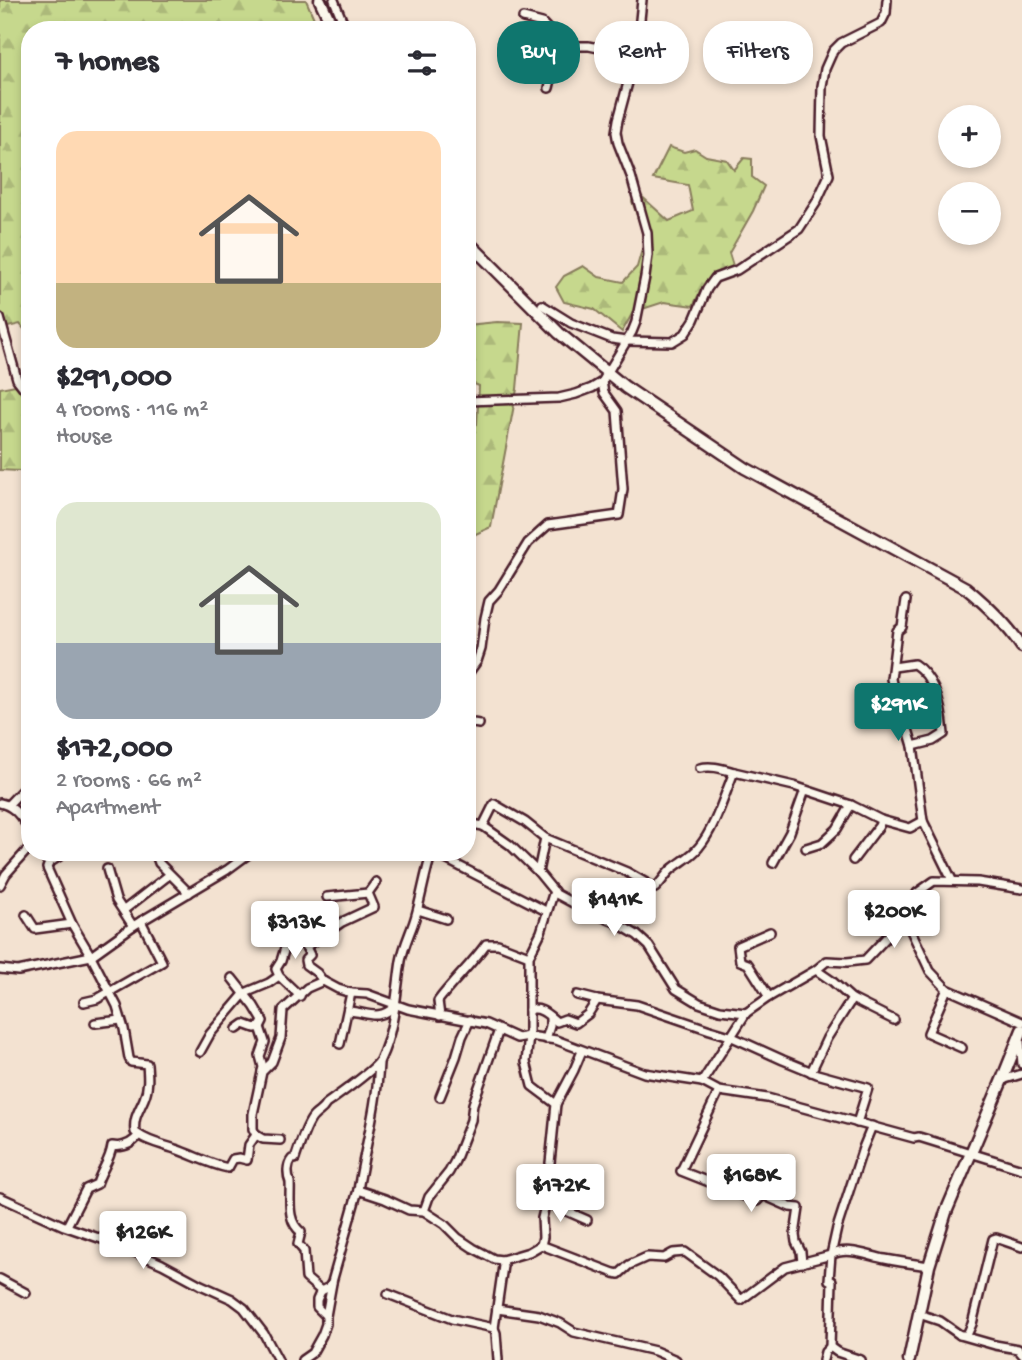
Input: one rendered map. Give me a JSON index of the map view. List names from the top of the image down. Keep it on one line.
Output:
{"page":{"chip":["Buy","Rent","Filters"],"heading":"7 homes","map_buttons":["+","−"],"list":[{"name":"$291,000","note":"4 rooms · 116 m² · House"},{"name":"$172,000","note":"2 rooms · 66 m² · Apartment"}],"price":["$291K","$141K","$200K","$313K","$168K","$172K","$126K"]}}
